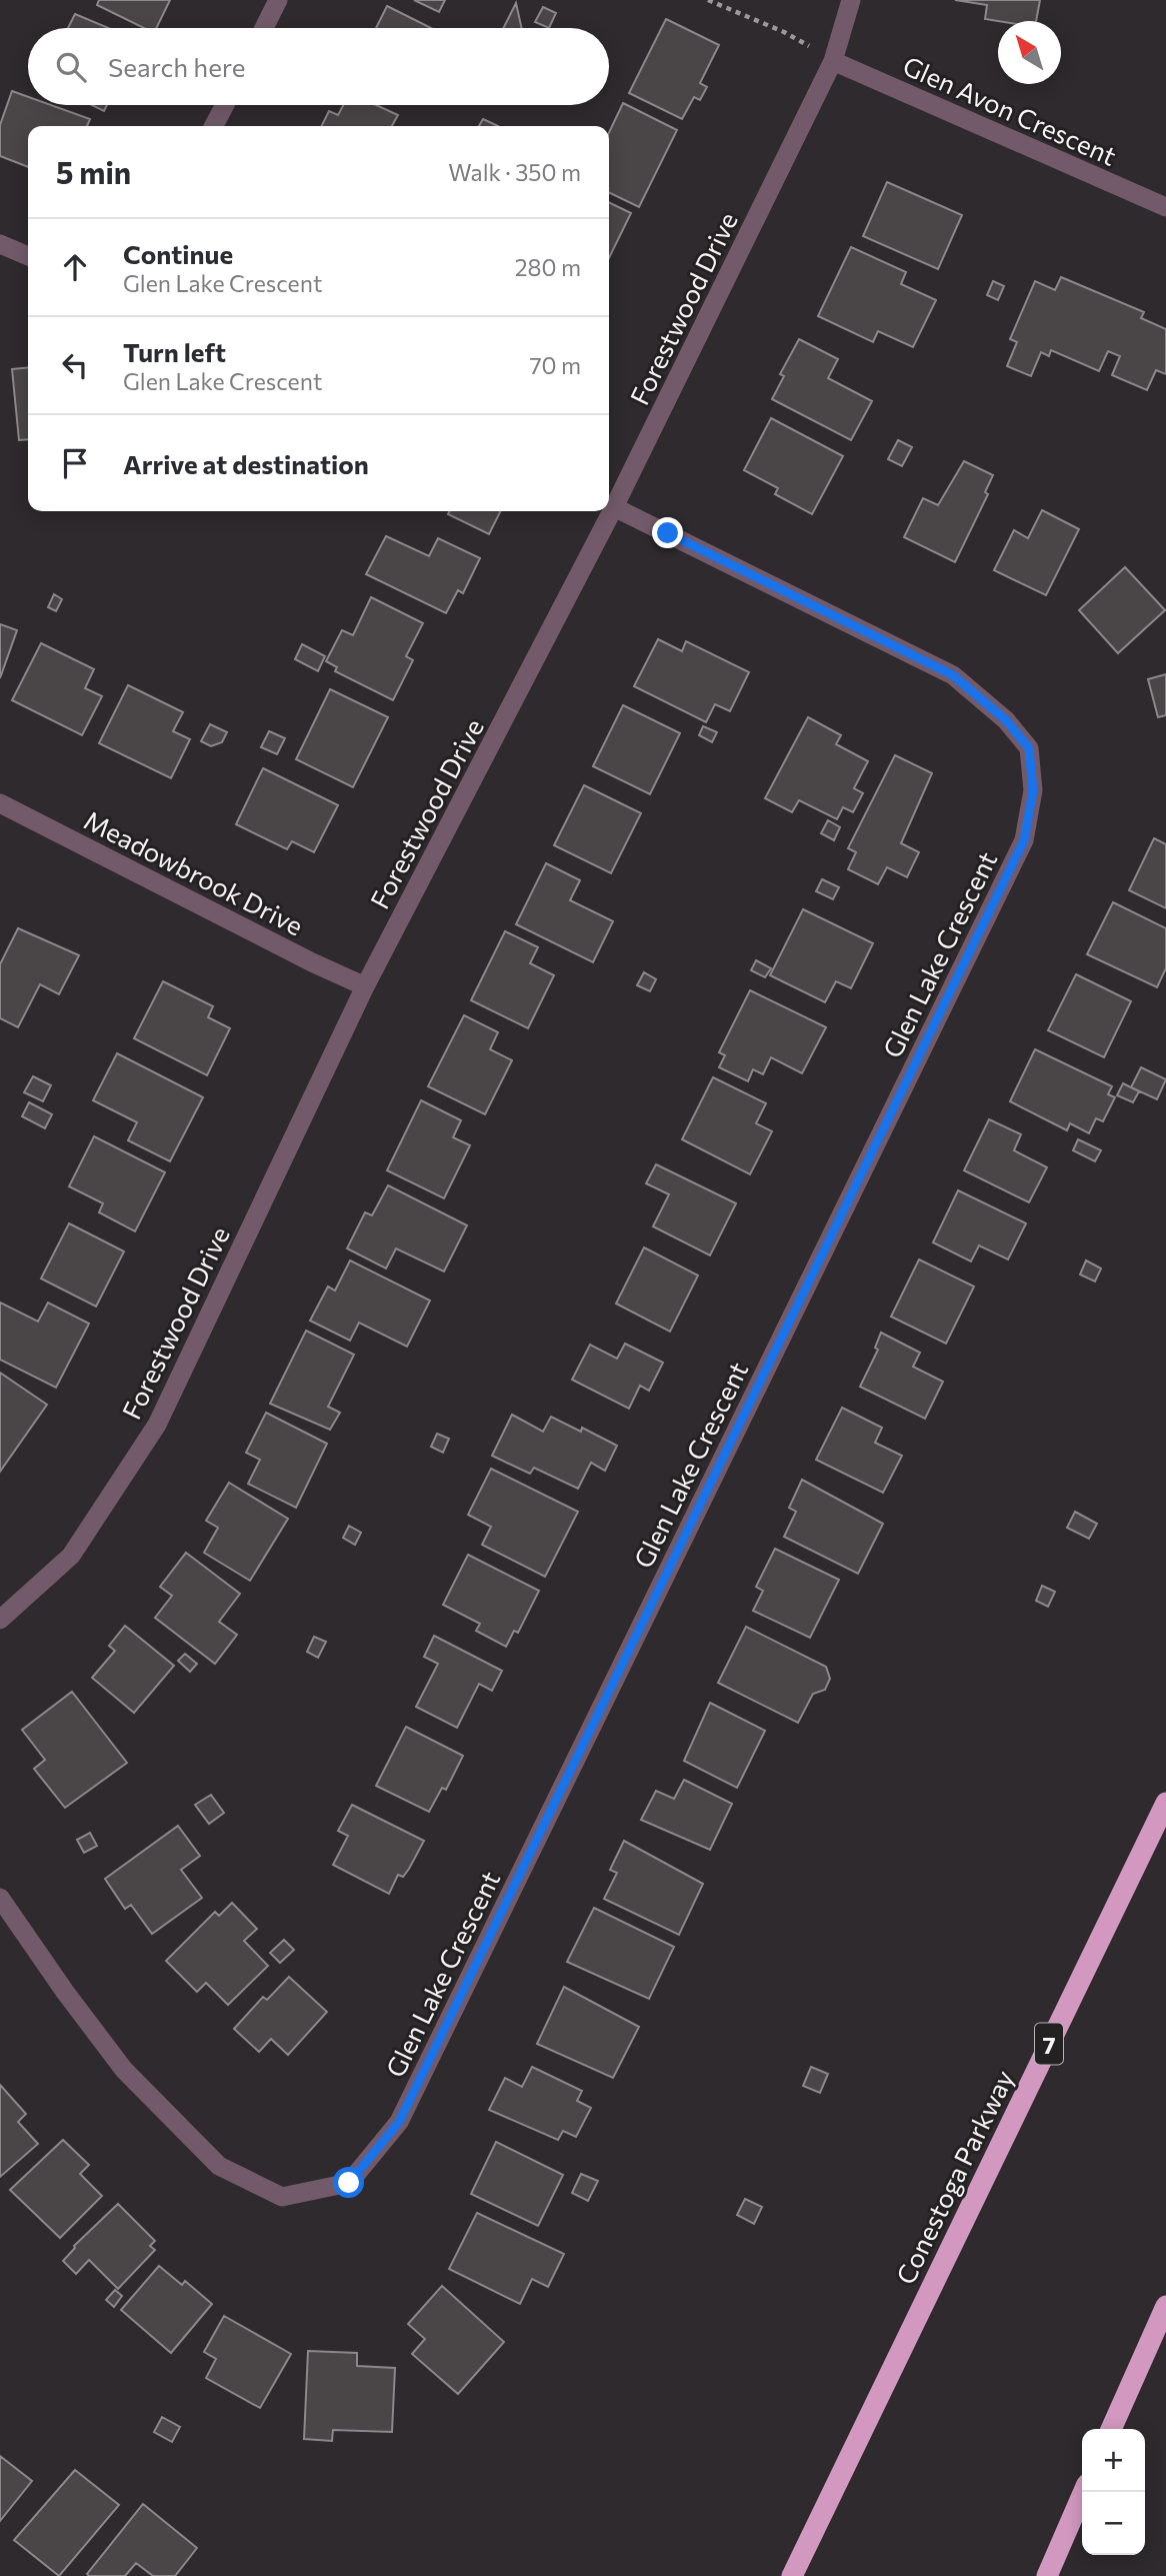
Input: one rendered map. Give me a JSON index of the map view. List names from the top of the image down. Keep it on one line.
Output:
{"streets":{"highway":["7","Conestoga Parkway"],"street":["Glen Avon Crescent","Forestwood Drive","Meadowbrook Drive","Glen Lake Crescent"]},"crossings":[["Glen Avon Crescent","Forestwood Drive"],["Forestwood Drive","Meadowbrook Drive"],["Forestwood Drive","Glen Lake Crescent"]],"north":"top left","page":{"search":"Search here","heading":["5 min","Walk · 350 m"],"list":[["Continue","Glen Lake Crescent","280 m"],["Turn left","Glen Lake Crescent","70 m"],"Arrive at destination"],"map_buttons":["+","−"]}}
